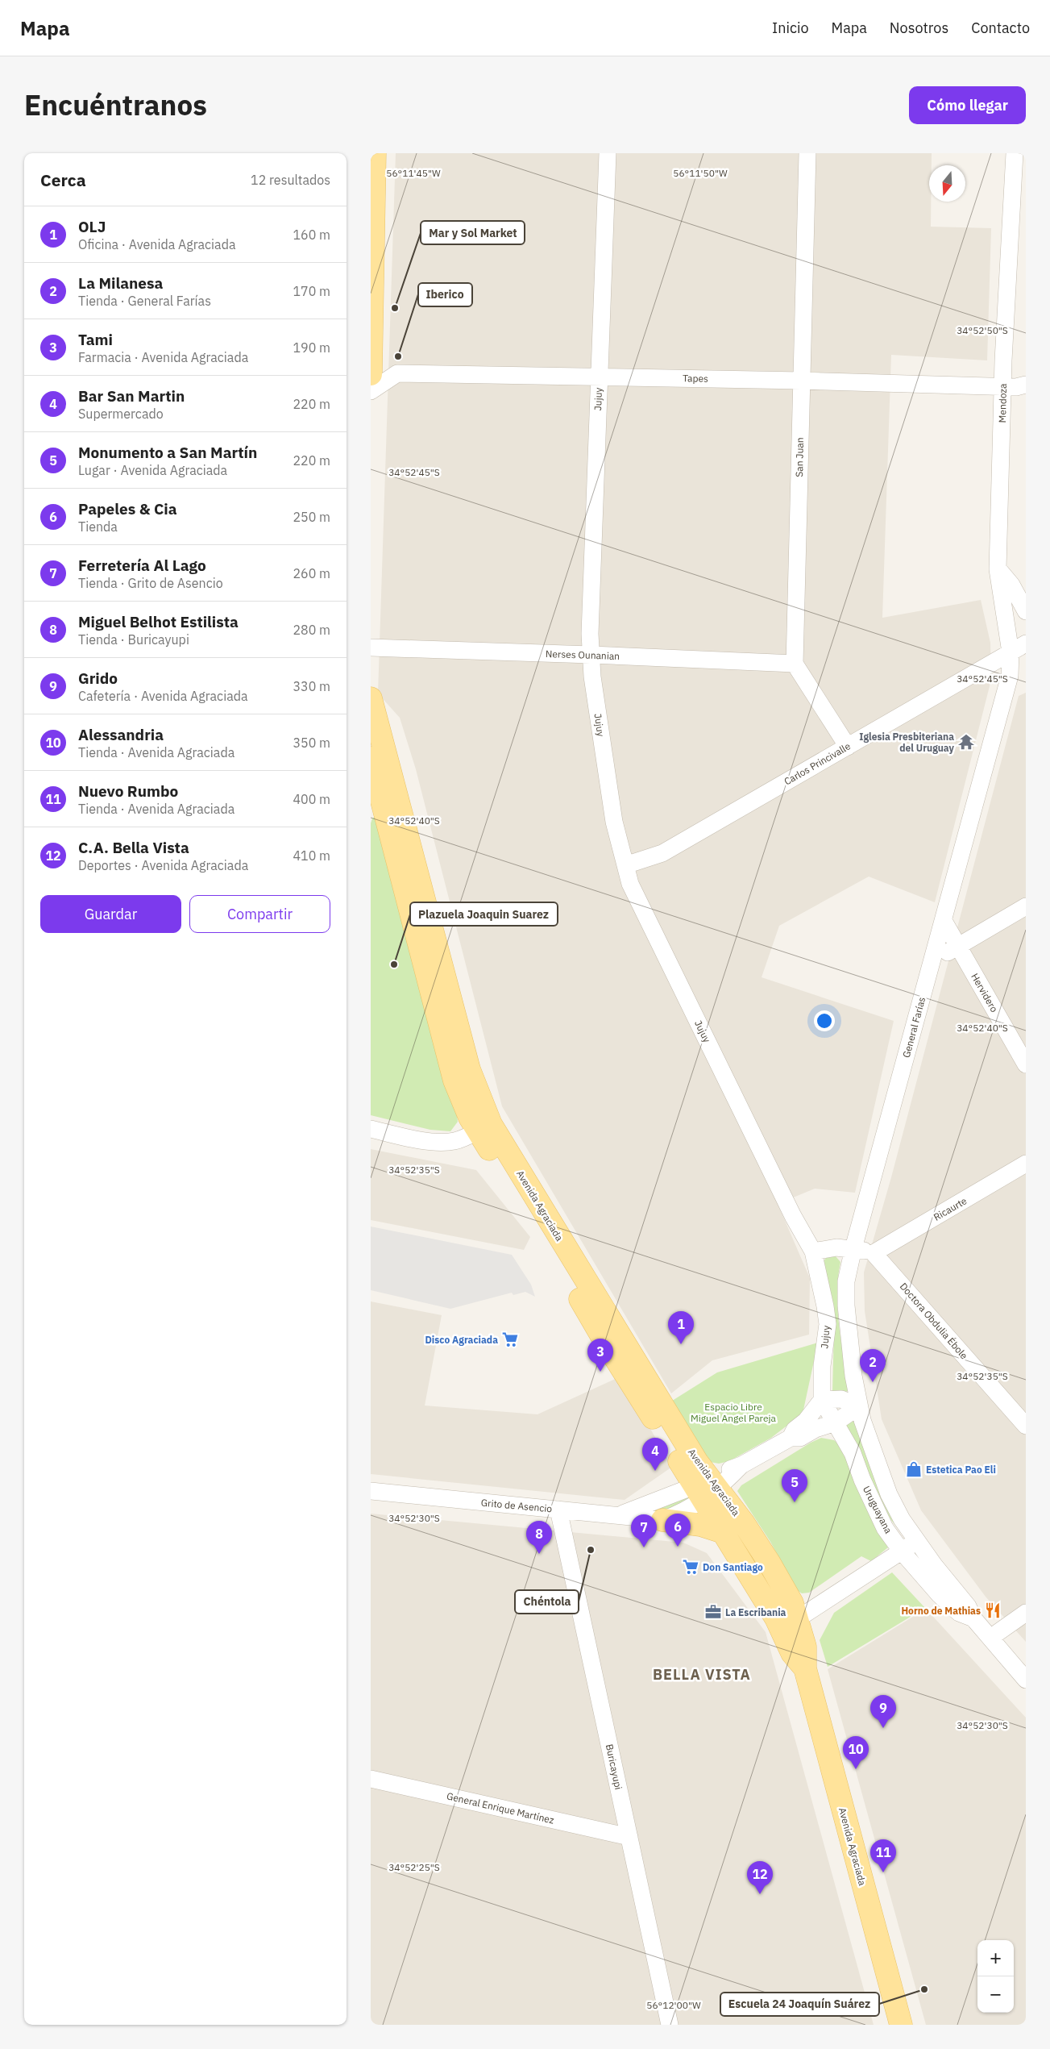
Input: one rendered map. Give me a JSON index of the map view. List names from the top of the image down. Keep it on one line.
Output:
{"streets":{"main road":["Avenida Agraciada"],"street":["Tapes","Jujuy","Mendoza","San Juan","Nerses Ounanian","Carlos Princivalle","Hervidero","General Farías","Ricaurte","Doctora Obdulia Ébole","Grito de Asencio","Uruguayana","Buricayupi","General Enrique Martínez"]},"crossings":[["Tapes","Jujuy"],["Tapes","Mendoza"],["Tapes","San Juan"],["Jujuy","Nerses Ounanian"],["Jujuy","Carlos Princivalle"],["Jujuy","Uruguayana"],["Mendoza","Carlos Princivalle"],["Mendoza","General Farías"],["San Juan","Nerses Ounanian"],["Carlos Princivalle","General Farías"],["Hervidero","General Farías"],["General Farías","Uruguayana"],["Ricaurte","Doctora Obdulia Ébole"],["Grito de Asencio","Buricayupi"],["Buricayupi","General Enrique Martínez"]],"districts":["BELLA VISTA"],"parks":["Espacio Libre Miguel Angel Pareja"],"places":{"other":["Mar y Sol Market","Iberico","Plazuela Joaquin Suarez","Chéntola","Escuela 24 Joaquín Suárez"],"temple":["Iglesia Presbiteriana del Uruguay"],"supermarket":["Disco Agraciada","Don Santiago"],"shop":["Estetica Pao Eli"],"restaurant":["Horno de Mathias"],"office":["La Escribania"]},"north":"bottom","page":{"header":"Mapa","nav":["Inicio","Mapa","Nosotros","Contacto"],"title":"Encuéntranos","buttons":["Cómo llegar",["Guardar","Compartir"]],"heading":["Cerca","12 resultados"],"list":[{"mark":"1","name":"OLJ","note":"Oficina · Avenida Agraciada","value":"160 m"},{"mark":"2","name":"La Milanesa","note":"Tienda · General Farías","value":"170 m"},{"mark":"3","name":"Tami","note":"Farmacia · Avenida Agraciada","value":"190 m"},{"mark":"4","name":"Bar San Martin","note":"Supermercado","value":"220 m"},{"mark":"5","name":"Monumento a San Martín","note":"Lugar · Avenida Agraciada","value":"220 m"},{"mark":"6","name":"Papeles & Cia","note":"Tienda","value":"250 m"},{"mark":"7","name":"Ferretería Al Lago","note":"Tienda · Grito de Asencio","value":"260 m"},{"mark":"8","name":"Miguel Belhot Estilista","note":"Tienda · Buricayupi","value":"280 m"},{"mark":"9","name":"Grido","note":"Cafetería · Avenida Agraciada","value":"330 m"},{"mark":"10","name":"Alessandria","note":"Tienda · Avenida Agraciada","value":"350 m"},{"mark":"11","name":"Nuevo Rumbo","note":"Tienda · Avenida Agraciada","value":"400 m"},{"mark":"12","name":"C.A. Bella Vista","note":"Deportes · Avenida Agraciada","value":"410 m"}],"pins":["1","3","2","4","5","6","7","8","9","10","11","12"],"map_buttons":["+","−"]},"coordinates":["56°11'45\"W","56°11'50\"W","34°52'50\"S","34°52'45\"S","34°52'40\"S","34°52'35\"S","34°52'30\"S","34°52'25\"S","56°12'00\"W"]}
